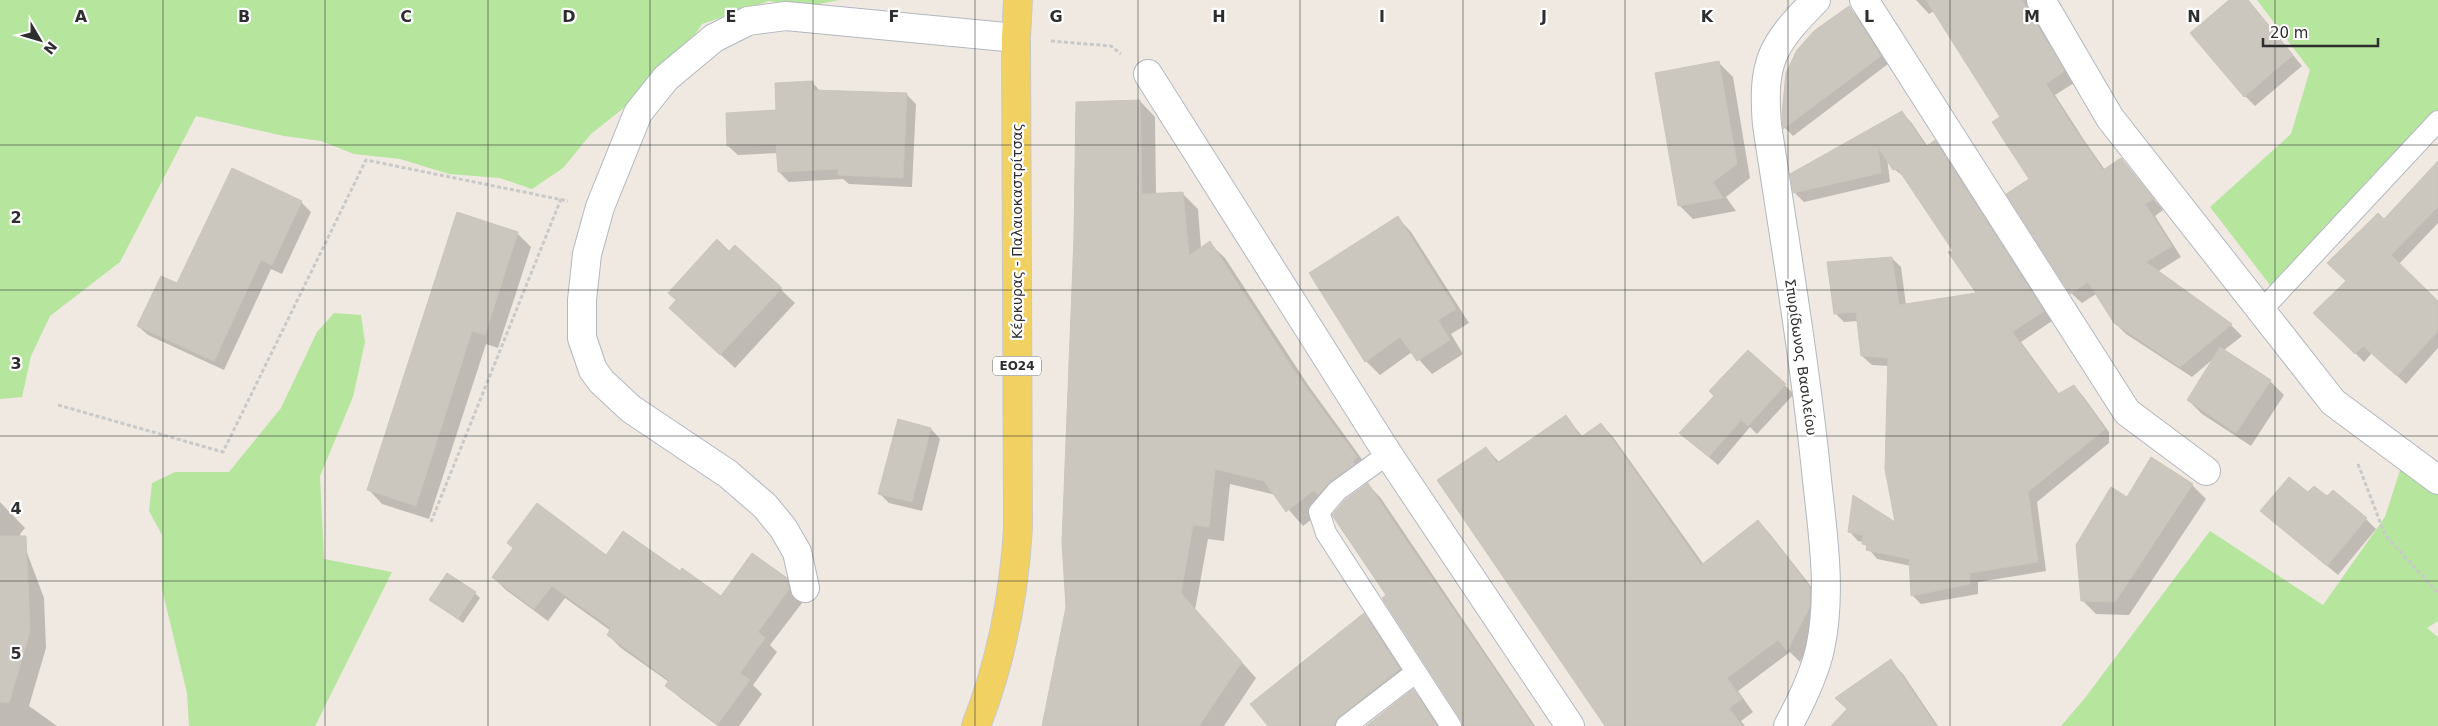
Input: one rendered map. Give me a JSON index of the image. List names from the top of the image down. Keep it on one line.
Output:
{"streets":{"main road":["Κέρκυρας - Παλαιοκαστρίτσας","ΕΟ24"],"street":["Σπυρίδωνος Βασιλείου"]},"scale_bar":"20 m","north":"bottom right","grid":{"columns":["A","B","C","D","E","F","G","H","I","J","K","L","M","N"],"rows":["2","3","4","5"]}}
